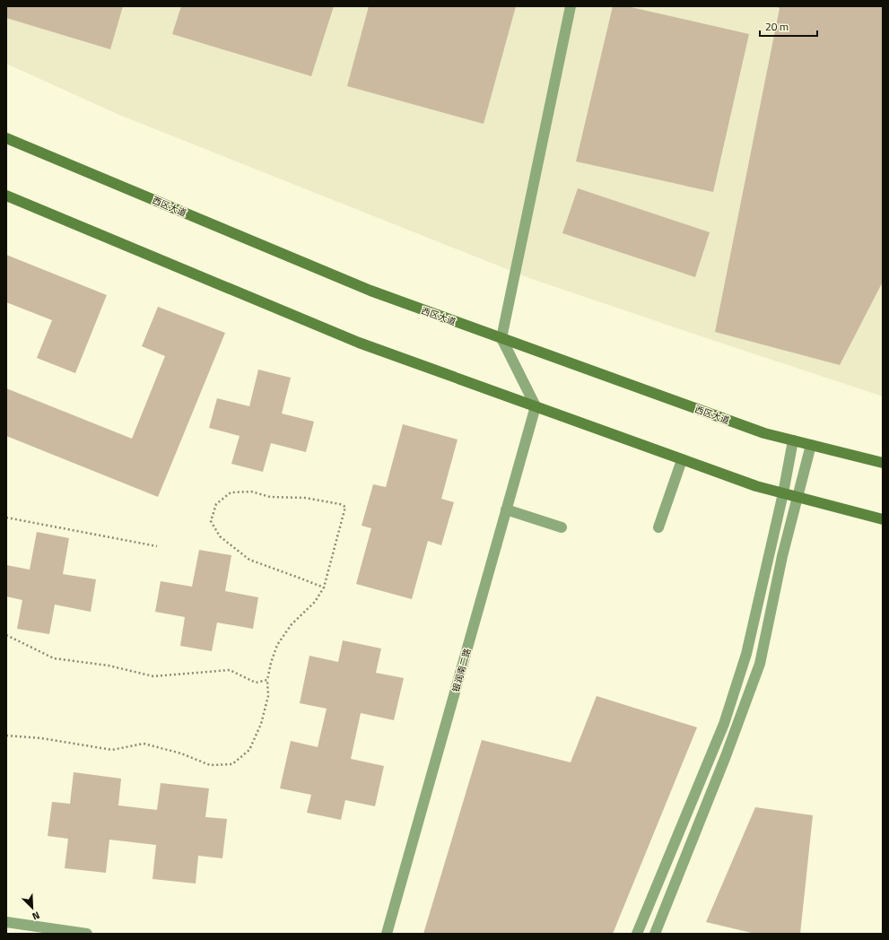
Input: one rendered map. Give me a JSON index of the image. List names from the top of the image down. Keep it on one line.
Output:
{"streets":{"main road":["西区大道"],"street":["银润南二路"]},"scale_bar":"20 m","north":"bottom right"}
